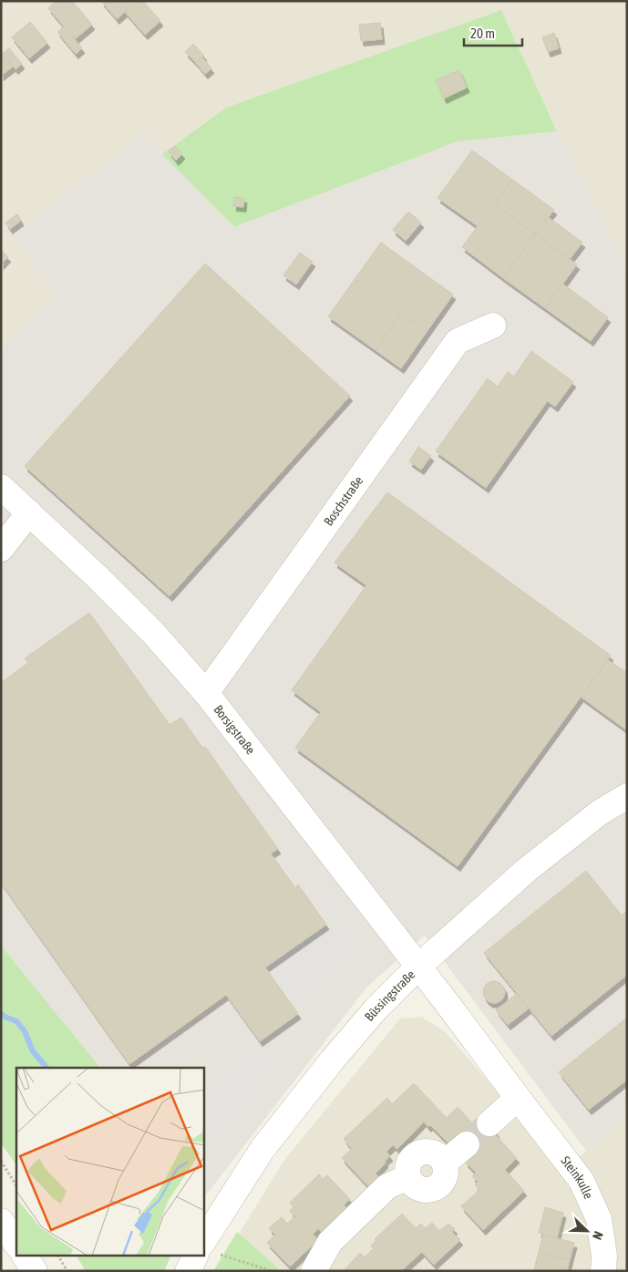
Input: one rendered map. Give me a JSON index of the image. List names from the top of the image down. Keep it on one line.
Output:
{"streets":{"street":["Boschstraße","Borsigstraße","Büssingstraße","Steinkulle"]},"crossings":[["Boschstraße","Borsigstraße"],["Borsigstraße","Büssingstraße"],["Borsigstraße","Steinkulle"],["Büssingstraße","Steinkulle"]],"scale_bar":"20 m","north":"bottom right"}
